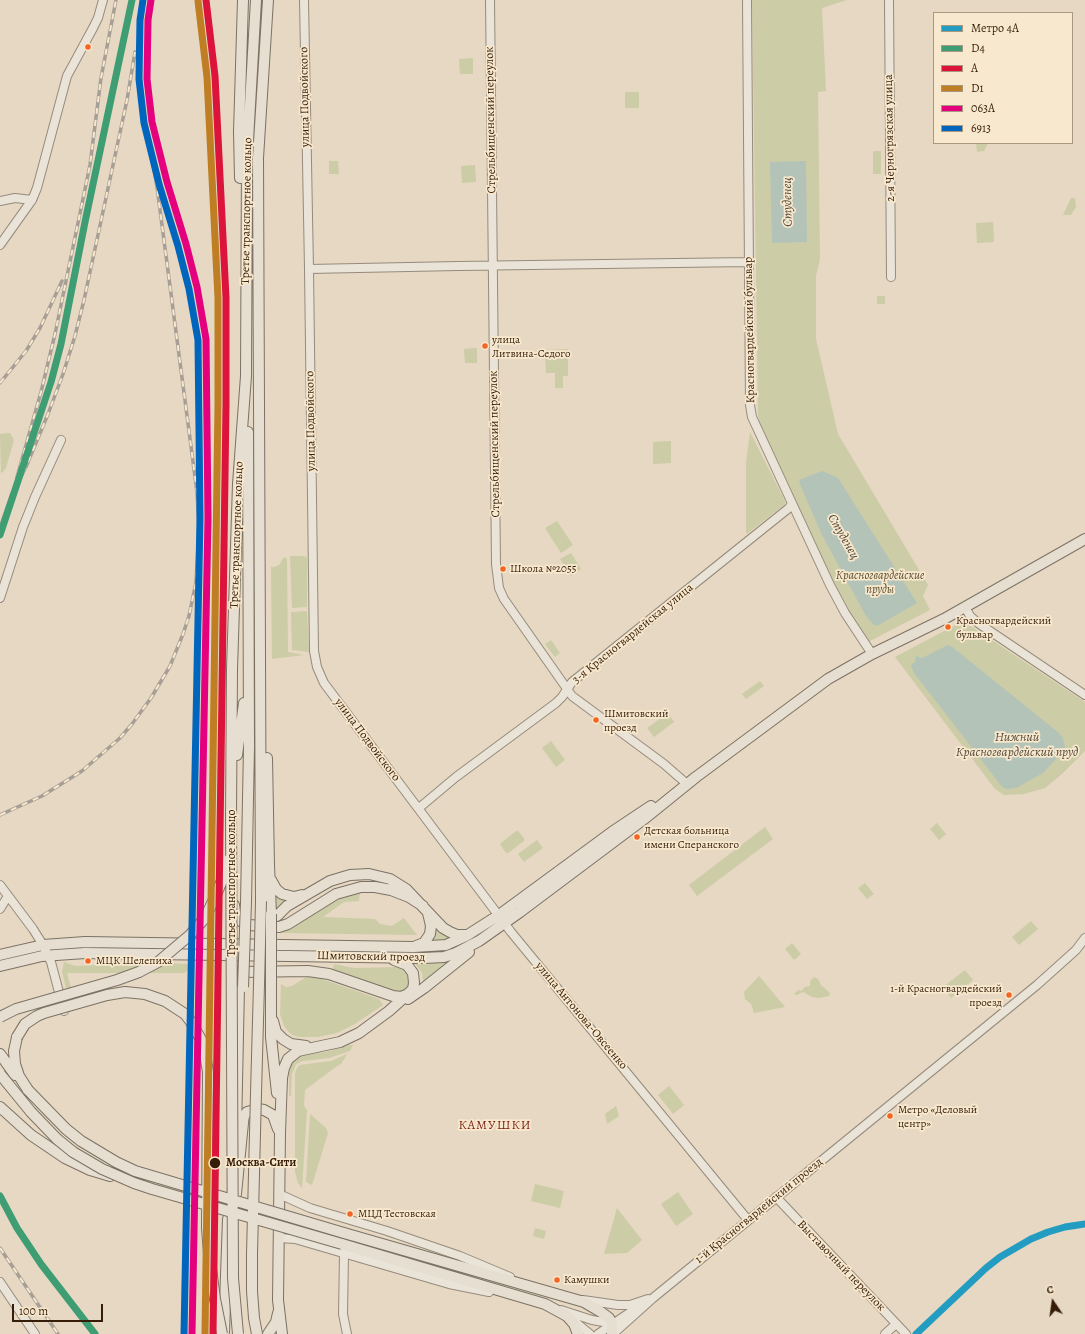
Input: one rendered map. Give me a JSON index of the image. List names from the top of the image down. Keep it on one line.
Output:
{"streets":{"main road":["Третье транспортное кольцо","Шмитовский проезд"],"street":["улица Подвойского","Стрельбищенский переулок","2-я Черногрязская улица","Красногвардейский бульвар","3-я Красногвардейская улица","улица Антонова-Овсеенко","1-й Красногвардейский проезд","Выставочный переулок"]},"crossings":[["улица Подвойского","3-я Красногвардейская улица"],["улица Подвойского","улица Антонова-Овсеенко"],["Стрельбищенский переулок","3-я Красногвардейская улица"],["Стрельбищенский переулок","Шмитовский проезд"],["Красногвардейский бульвар","3-я Красногвардейская улица"],["Красногвардейский бульвар","Шмитовский проезд"],["3-я Красногвардейская улица","улица Антонова-Овсеенко"],["Шмитовский проезд","улица Антонова-Овсеенко"],["улица Антонова-Овсеенко","1-й Красногвардейский проезд"],["1-й Красногвардейский проезд","Выставочный переулок"]],"districts":["КАМУШКИ"],"water":["Студенец","Нижний Красногвардейский пруд"],"parks":["Красногвардейские пруды"],"places":["улица Литвина-Седого","Школа №2055","Красногвардейский бульвар","Шмитовский проезд","Детская больница имени Сперанского","МЦК Шелепиха","1-й Красногвардейский проезд","Метро «Деловый центр»","Москва-Сити","МЦД Тестовская","Камушки"],"lines":["transit line D4","transit line A","transit line 063А","transit line 6913","transit line D1","metro line 4А"],"legend":["Метро 4А","D4","A","D1","063А","6913"],"scale_bar":"100 m","north":"top"}
